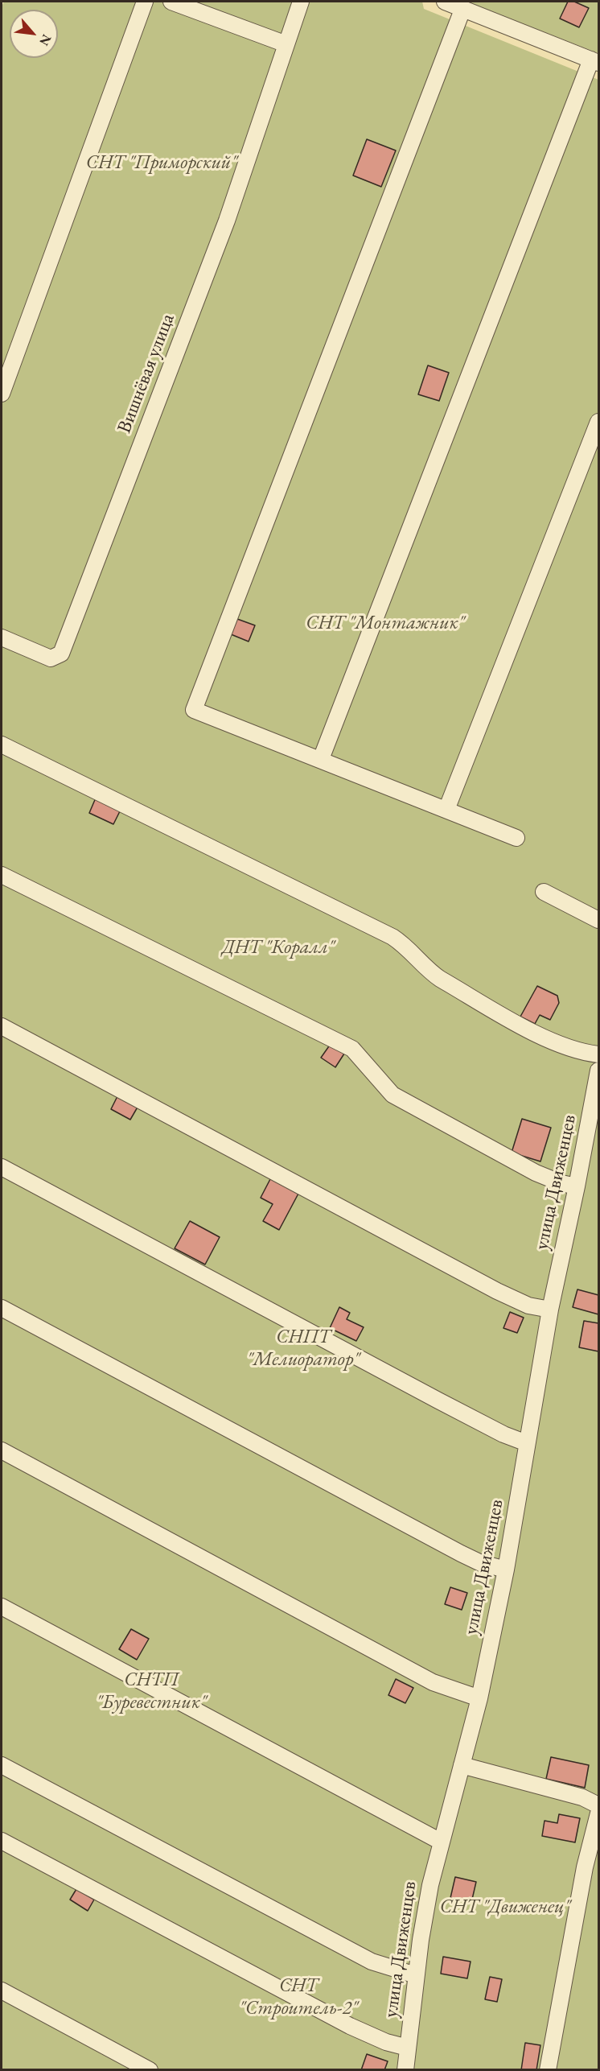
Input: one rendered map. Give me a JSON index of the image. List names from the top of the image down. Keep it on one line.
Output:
{"streets":{"street":["Вишнёвая улица","улица Движенцев"]},"parks":["СНТ \"Приморский\"","СНТ \"Монтажник\"","ДНТ \"Коралл\"","СНПТ \"Мелиоратор\"","СНТП \"Буревестник\"","СНТ \"Движенец\"","СНТ \"Строитель-2\""],"north":"bottom right"}
